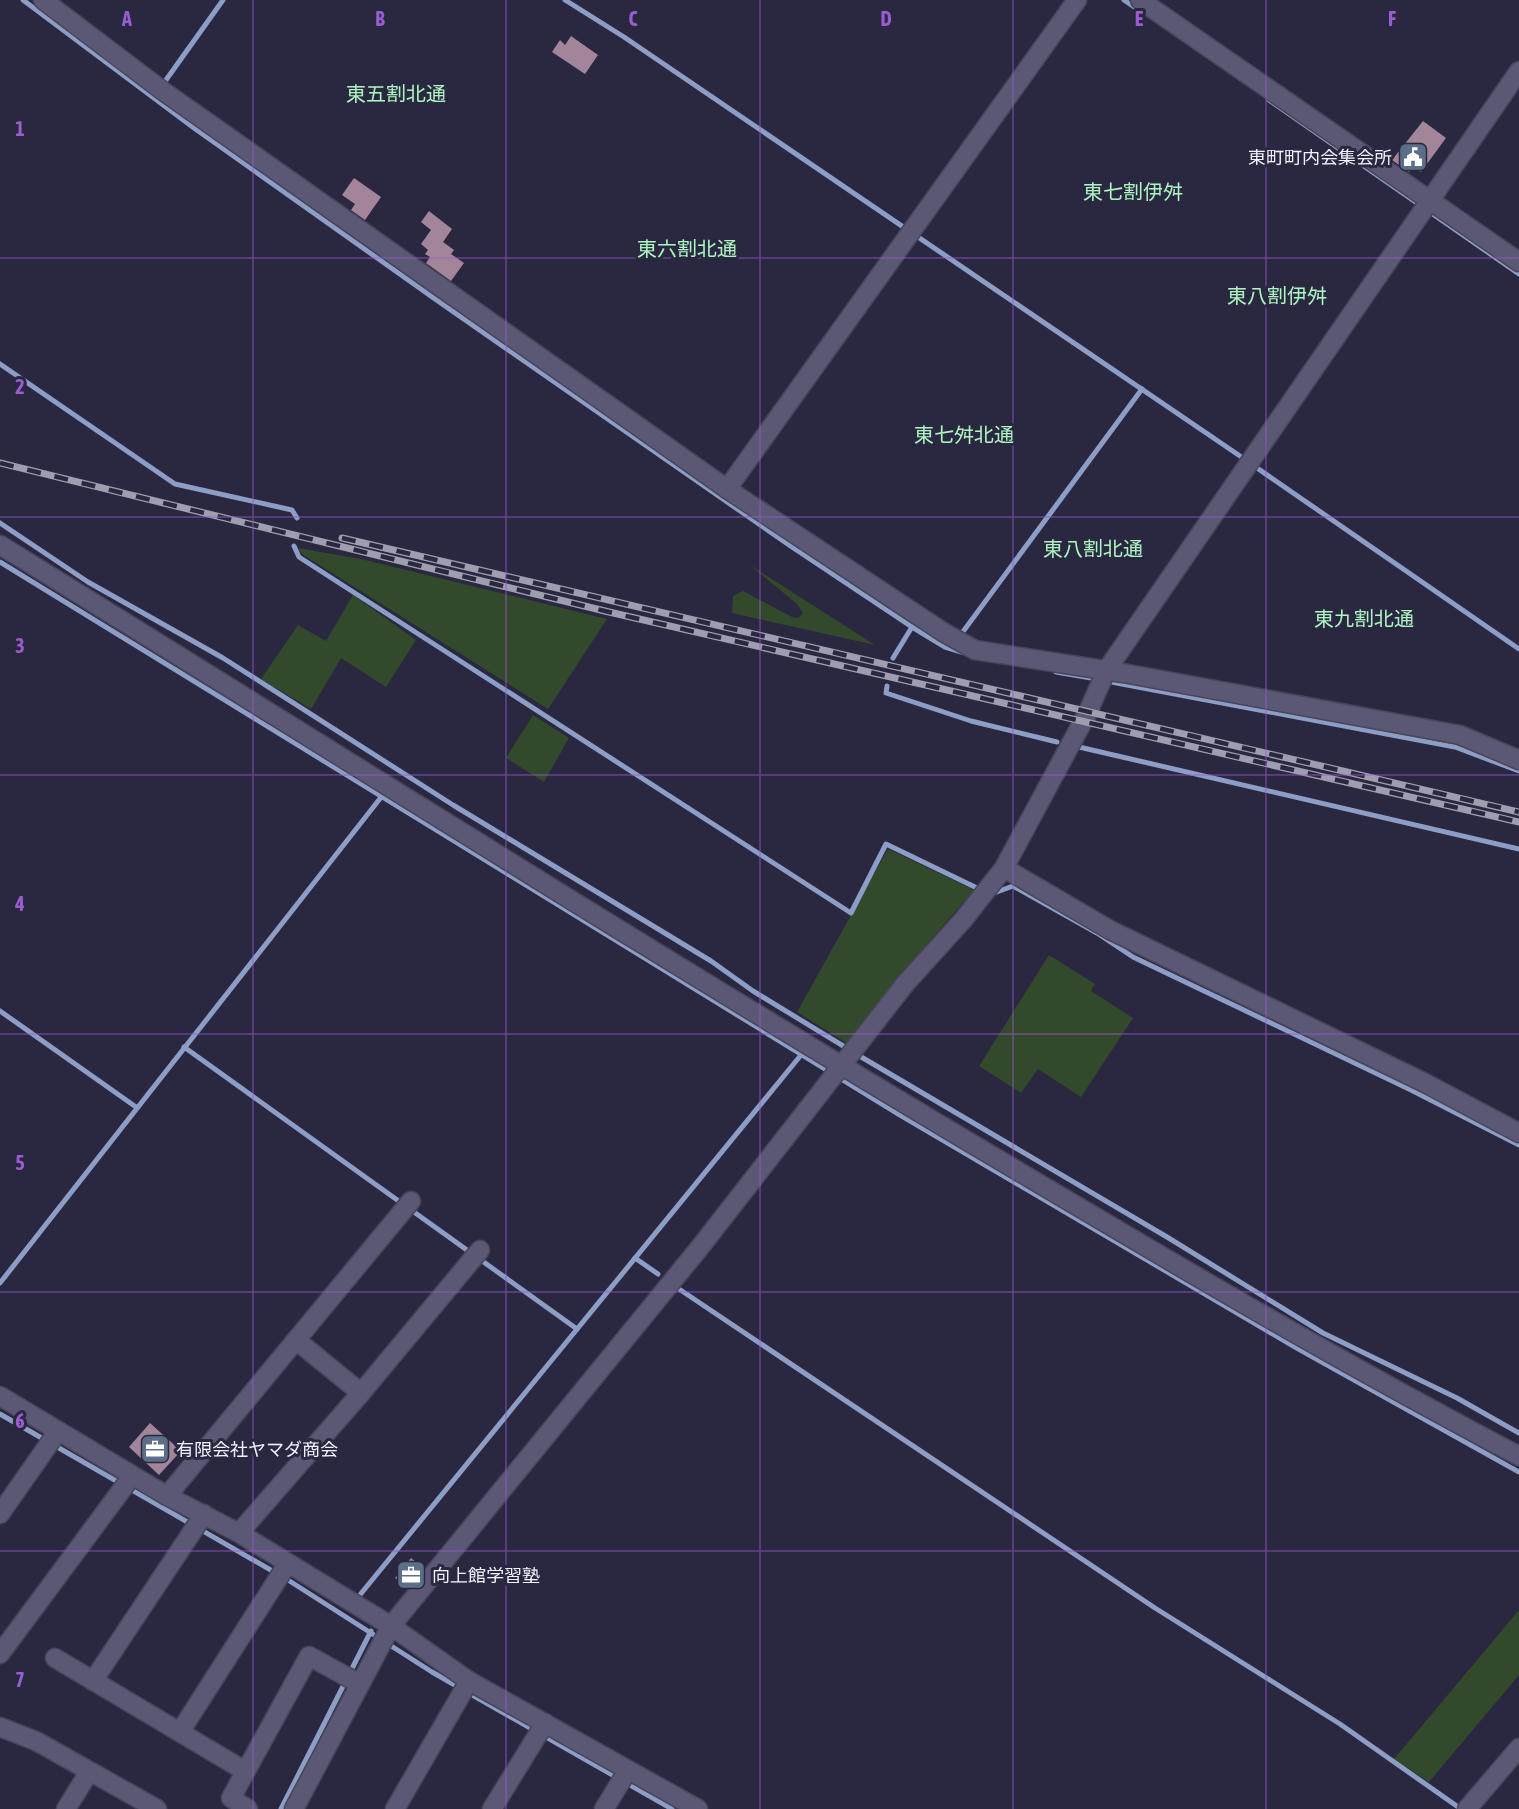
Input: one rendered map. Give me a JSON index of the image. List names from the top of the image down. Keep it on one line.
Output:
{"districts":["東五割北通","東七割伊舛","東六割北通","東八割伊舛","東七舛北通","東八割北通","東九割北通"],"places":{"public building":["東町町内会集会所"],"office":["有限会社ヤマダ商会","向上館学習塾"]},"grid":{"columns":["A","B","C","D","E","F"],"rows":["1","2","3","4","5","6","7"]}}
